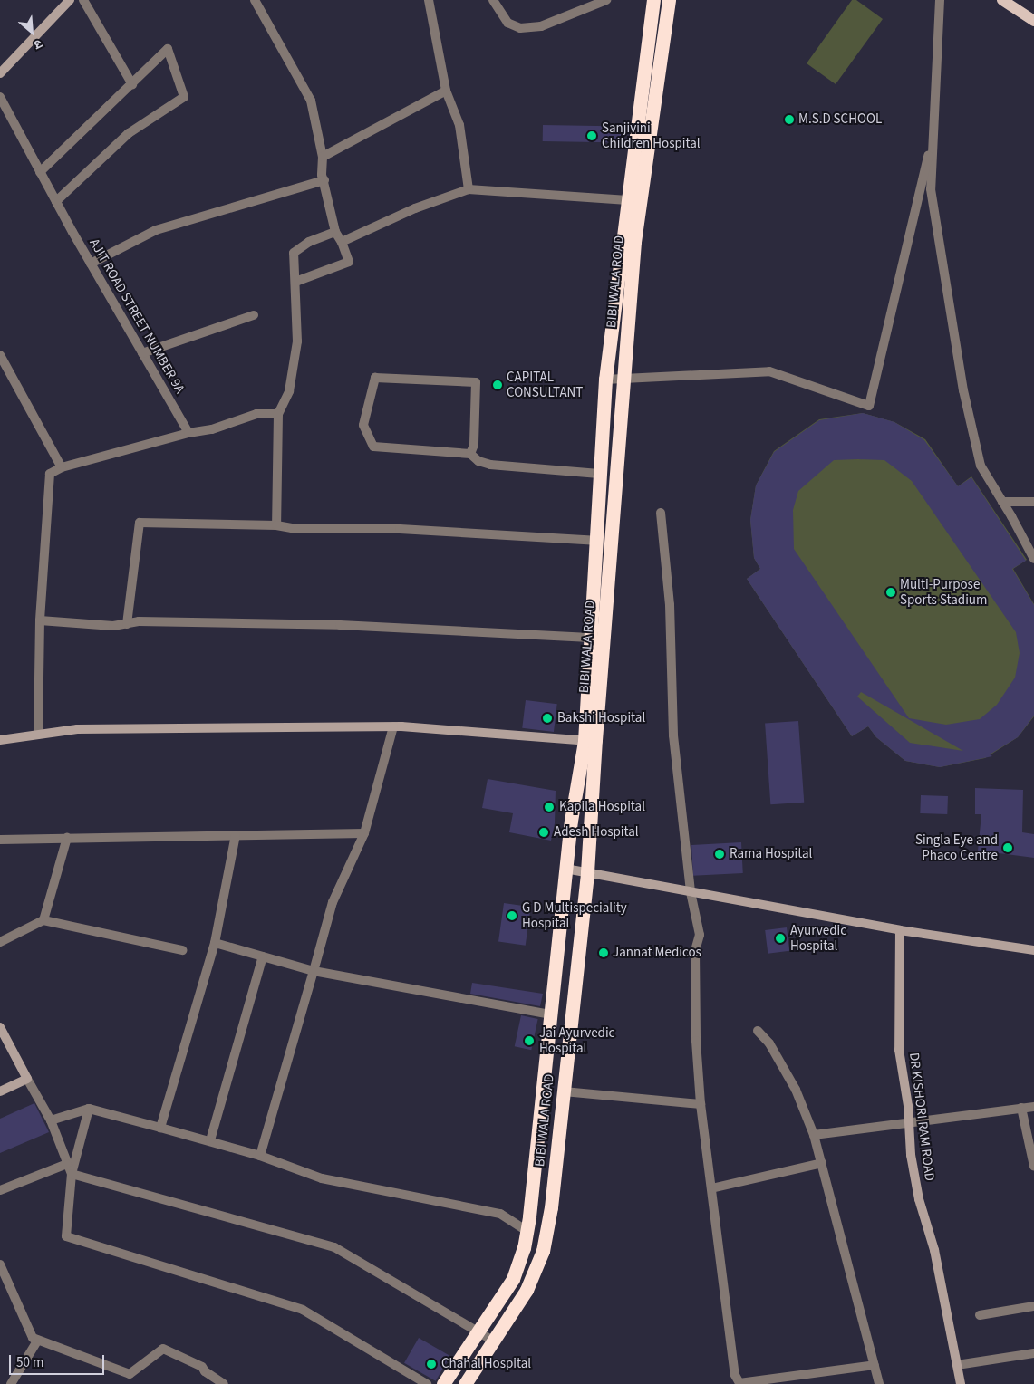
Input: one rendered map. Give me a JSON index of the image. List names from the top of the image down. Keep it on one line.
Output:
{"streets":{"highway":["BIBI WALA ROAD"],"street":["AJIT ROAD STREET NUMBER 9A","DR KISHORI RAM ROAD"]},"places":["M.S.D SCHOOL","Sanjivini Children Hospital","CAPITAL CONSULTANT","Multi-Purpose Sports Stadium","Bakshi Hospital","Kapila Hospital","Adesh Hospital","Singla Eye and Phaco Centre","Rama Hospital","G D Multispeciality Hospital","Ayurvedic Hospital","Jannat Medicos","Jai Ayurvedic Hospital","Chahal Hospital"],"scale_bar":"50 m","north":"bottom right"}
